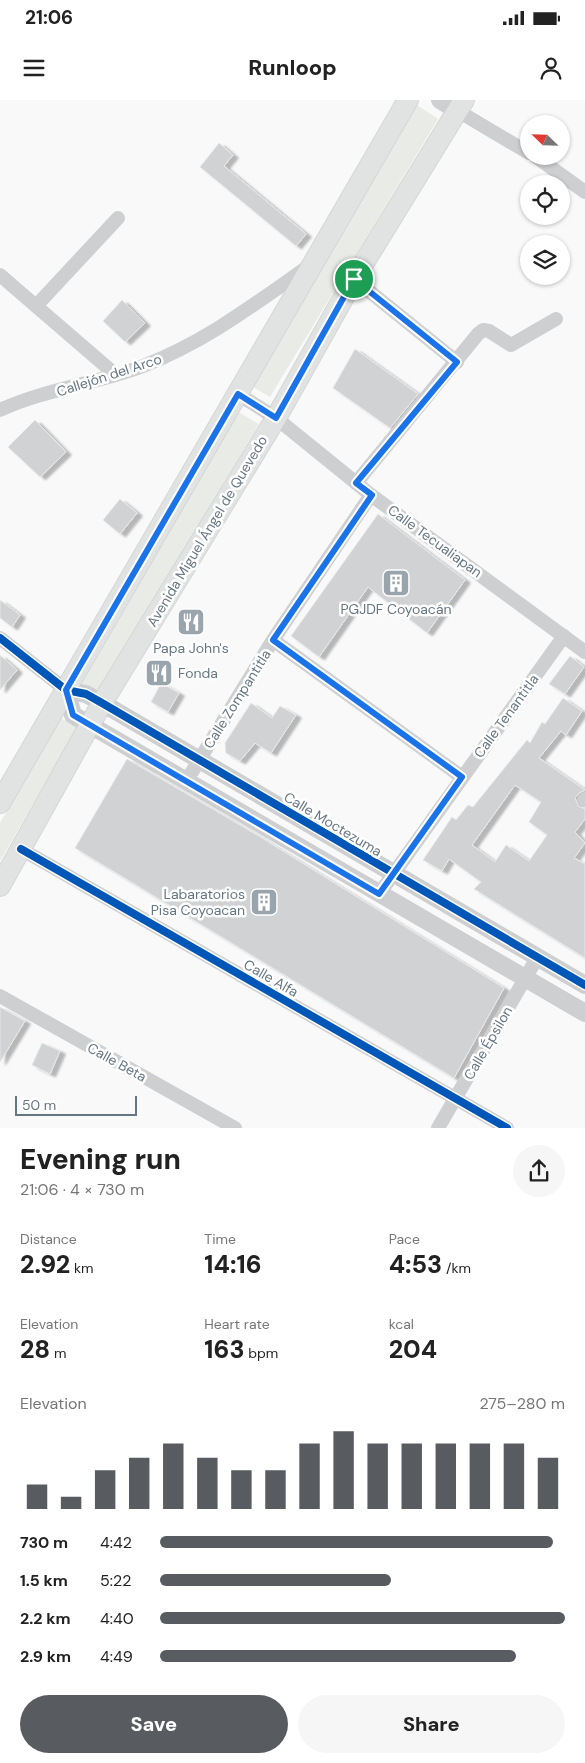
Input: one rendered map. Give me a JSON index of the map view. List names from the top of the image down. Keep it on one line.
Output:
{"streets":{"main road":["Avenida Miguel Ángel de Quevedo"],"street":["Callejón del Arco","Calle Tecualiapan","Calle Zompantitla","Calle Tenantitla","Calle Moctezuma","Calle Alfa","Calle Épsilon","Calle Beta"]},"crossings":[["Avenida Miguel Ángel de Quevedo","Calle Tecualiapan"],["Avenida Miguel Ángel de Quevedo","Calle Moctezuma"],["Avenida Miguel Ángel de Quevedo","Calle Alfa"],["Calle Tecualiapan","Calle Zompantitla"],["Calle Tecualiapan","Calle Tenantitla"],["Calle Zompantitla","Calle Moctezuma"],["Calle Tenantitla","Calle Moctezuma"],["Calle Moctezuma","Calle Épsilon"],["Calle Alfa","Calle Épsilon"]],"places":{"building":["PGJDF Coyoacán","Labaratorios Pisa Coyoacan"],"restaurant":["Papa John's","Fonda"]},"scale_bar":"50 m","north":"top left","page":{"status":"21:06","header":"Runloop","scale":"50 m","heading":["Evening run","21:06 · 4 × 730 m"],"stats":[["Distance","2.92 km"],["Time","14:16"],["Pace","4:53 /km"],["Elevation","28 m"],["Heart rate","163 bpm"],["kcal","204"]],"chart":["Elevation","275–280 m"],"list":[{"name":"730 m","note":"4:42"},{"name":"1.5 km","note":"5:22"},{"name":"2.2 km","note":"4:40"},{"name":"2.9 km","note":"4:49"}],"buttons":["Save","Share"]}}
